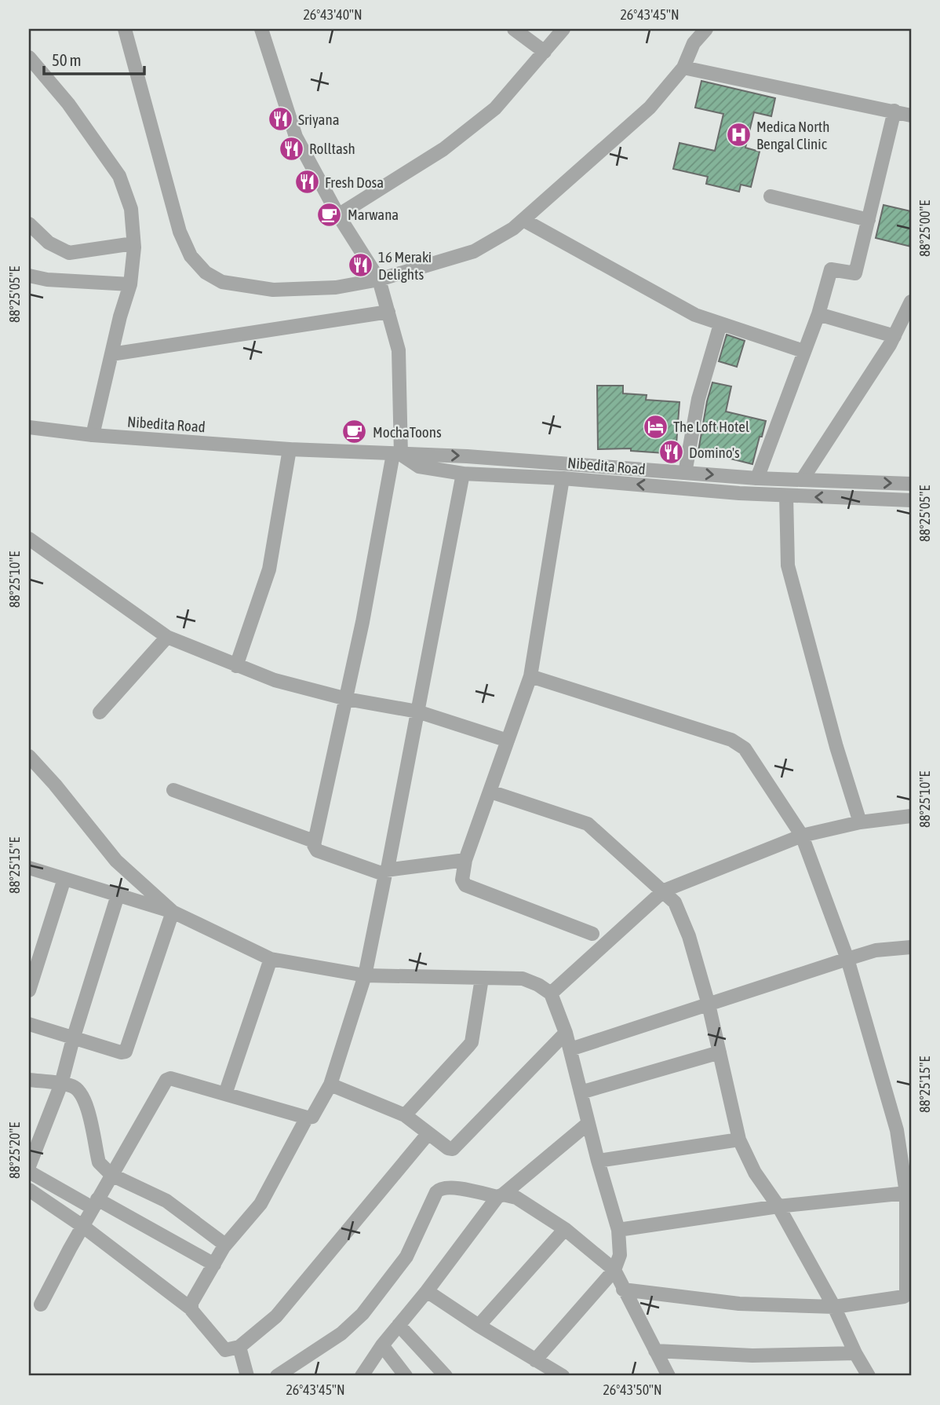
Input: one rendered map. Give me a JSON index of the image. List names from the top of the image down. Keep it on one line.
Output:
{"streets":{"street":["Nibedita Road"]},"places":{"restaurant":["Sriyana","Rolltash","Fresh Dosa","16 Meraki Delights","Domino's"],"hospital":["Medica North Bengal Clinic"],"cafe":["Marwana","MochaToons"],"hotel":["The Loft Hotel"]},"scale_bar":"50 m","coordinates":["26°43'40\"N","26°43'45\"N","88°25'00\"E","88°25'05\"E","88°25'10\"E","88°25'15\"E","88°25'20\"E","26°43'50\"N"]}
